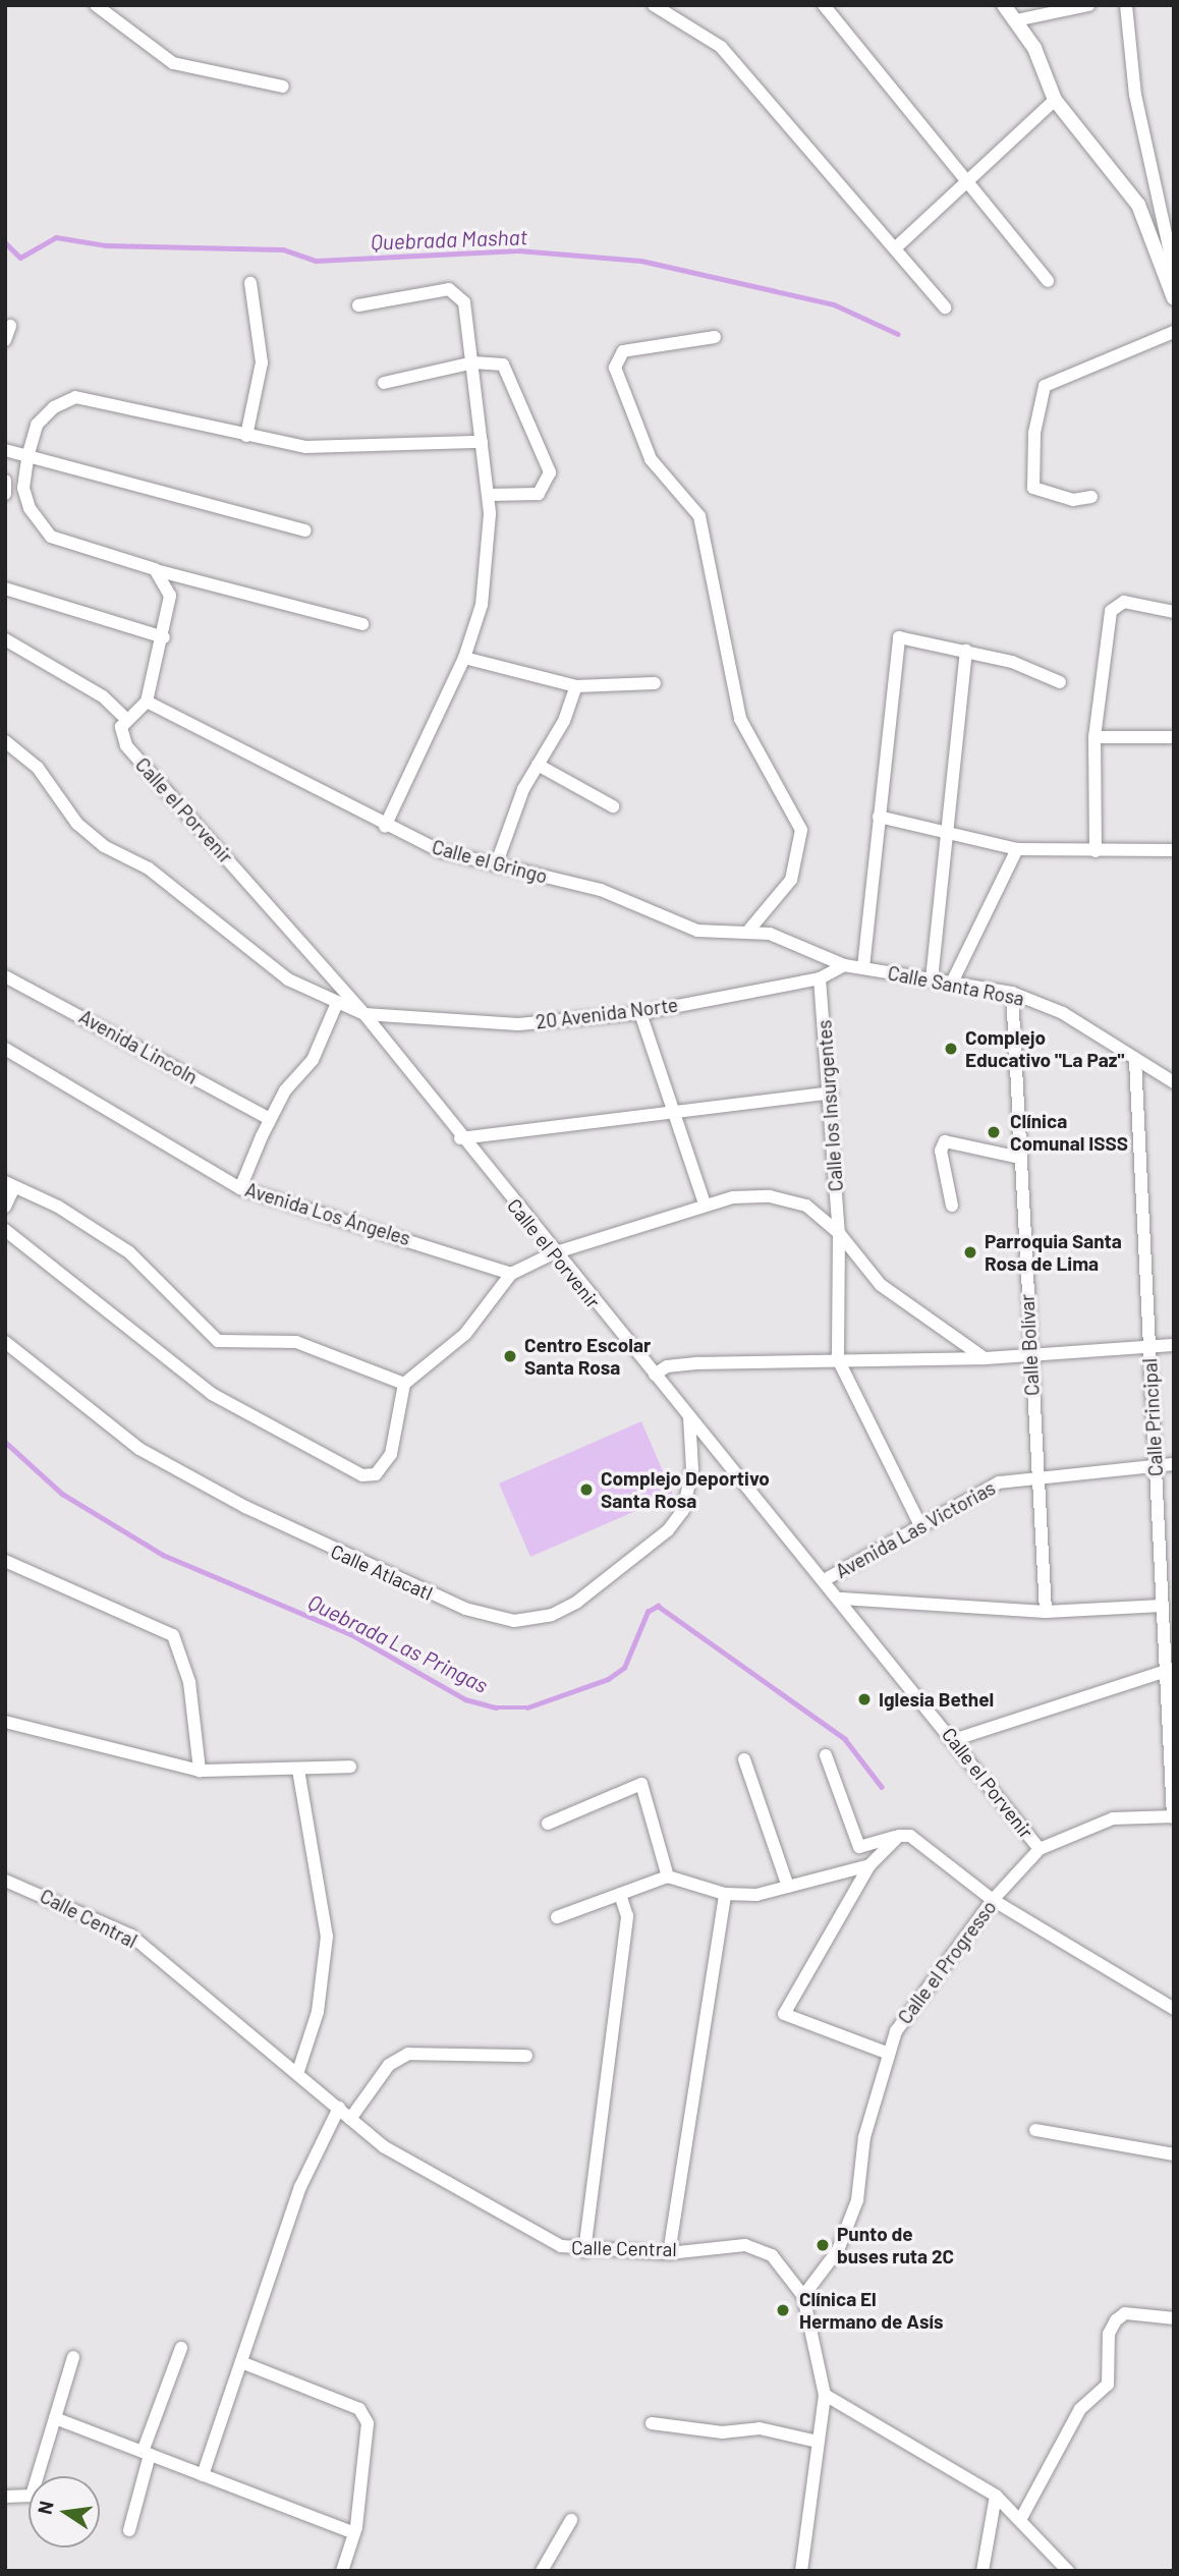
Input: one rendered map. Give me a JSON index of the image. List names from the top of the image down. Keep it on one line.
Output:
{"streets":{"street":["Calle el Porvenir","Calle el Gringo","Calle Santa Rosa","20 Avenida Norte","Avenida Lincoln","Calle los Insurgentes","Avenida Los Ángeles","Calle Bolívar","Calle Principal","Avenida Las Victorias","Calle Atlacatl","Calle Central","Calle el Progresso"]},"crossings":[["Calle el Porvenir","20 Avenida Norte"],["Calle el Porvenir","Calle los Insurgentes"],["Calle el Porvenir","Avenida Las Victorias"],["Calle el Porvenir","Calle Atlacatl"],["Calle el Porvenir","Calle el Progresso"],["Calle el Gringo","Calle Santa Rosa"],["Calle el Gringo","20 Avenida Norte"],["Calle Santa Rosa","20 Avenida Norte"],["Calle Santa Rosa","Calle Bolívar"],["Calle Santa Rosa","Calle Principal"],["20 Avenida Norte","Calle los Insurgentes"],["Calle los Insurgentes","Avenida Los Ángeles"],["Calle Bolívar","Avenida Las Victorias"],["Calle Principal","Avenida Las Victorias"],["Calle Principal","Calle el Progresso"],["Calle Central","Calle el Progresso"]],"water":["Quebrada Mashat","Quebrada Las Pringas"],"places":["Complejo Educativo \"La Paz\"","Clínica Comunal ISSS","Parroquia Santa Rosa de Lima","Centro Escolar Santa Rosa","Complejo Deportivo Santa Rosa","Iglesia Bethel","Punto de buses ruta 2C","Clínica El Hermano de Asís"],"north":"left"}
